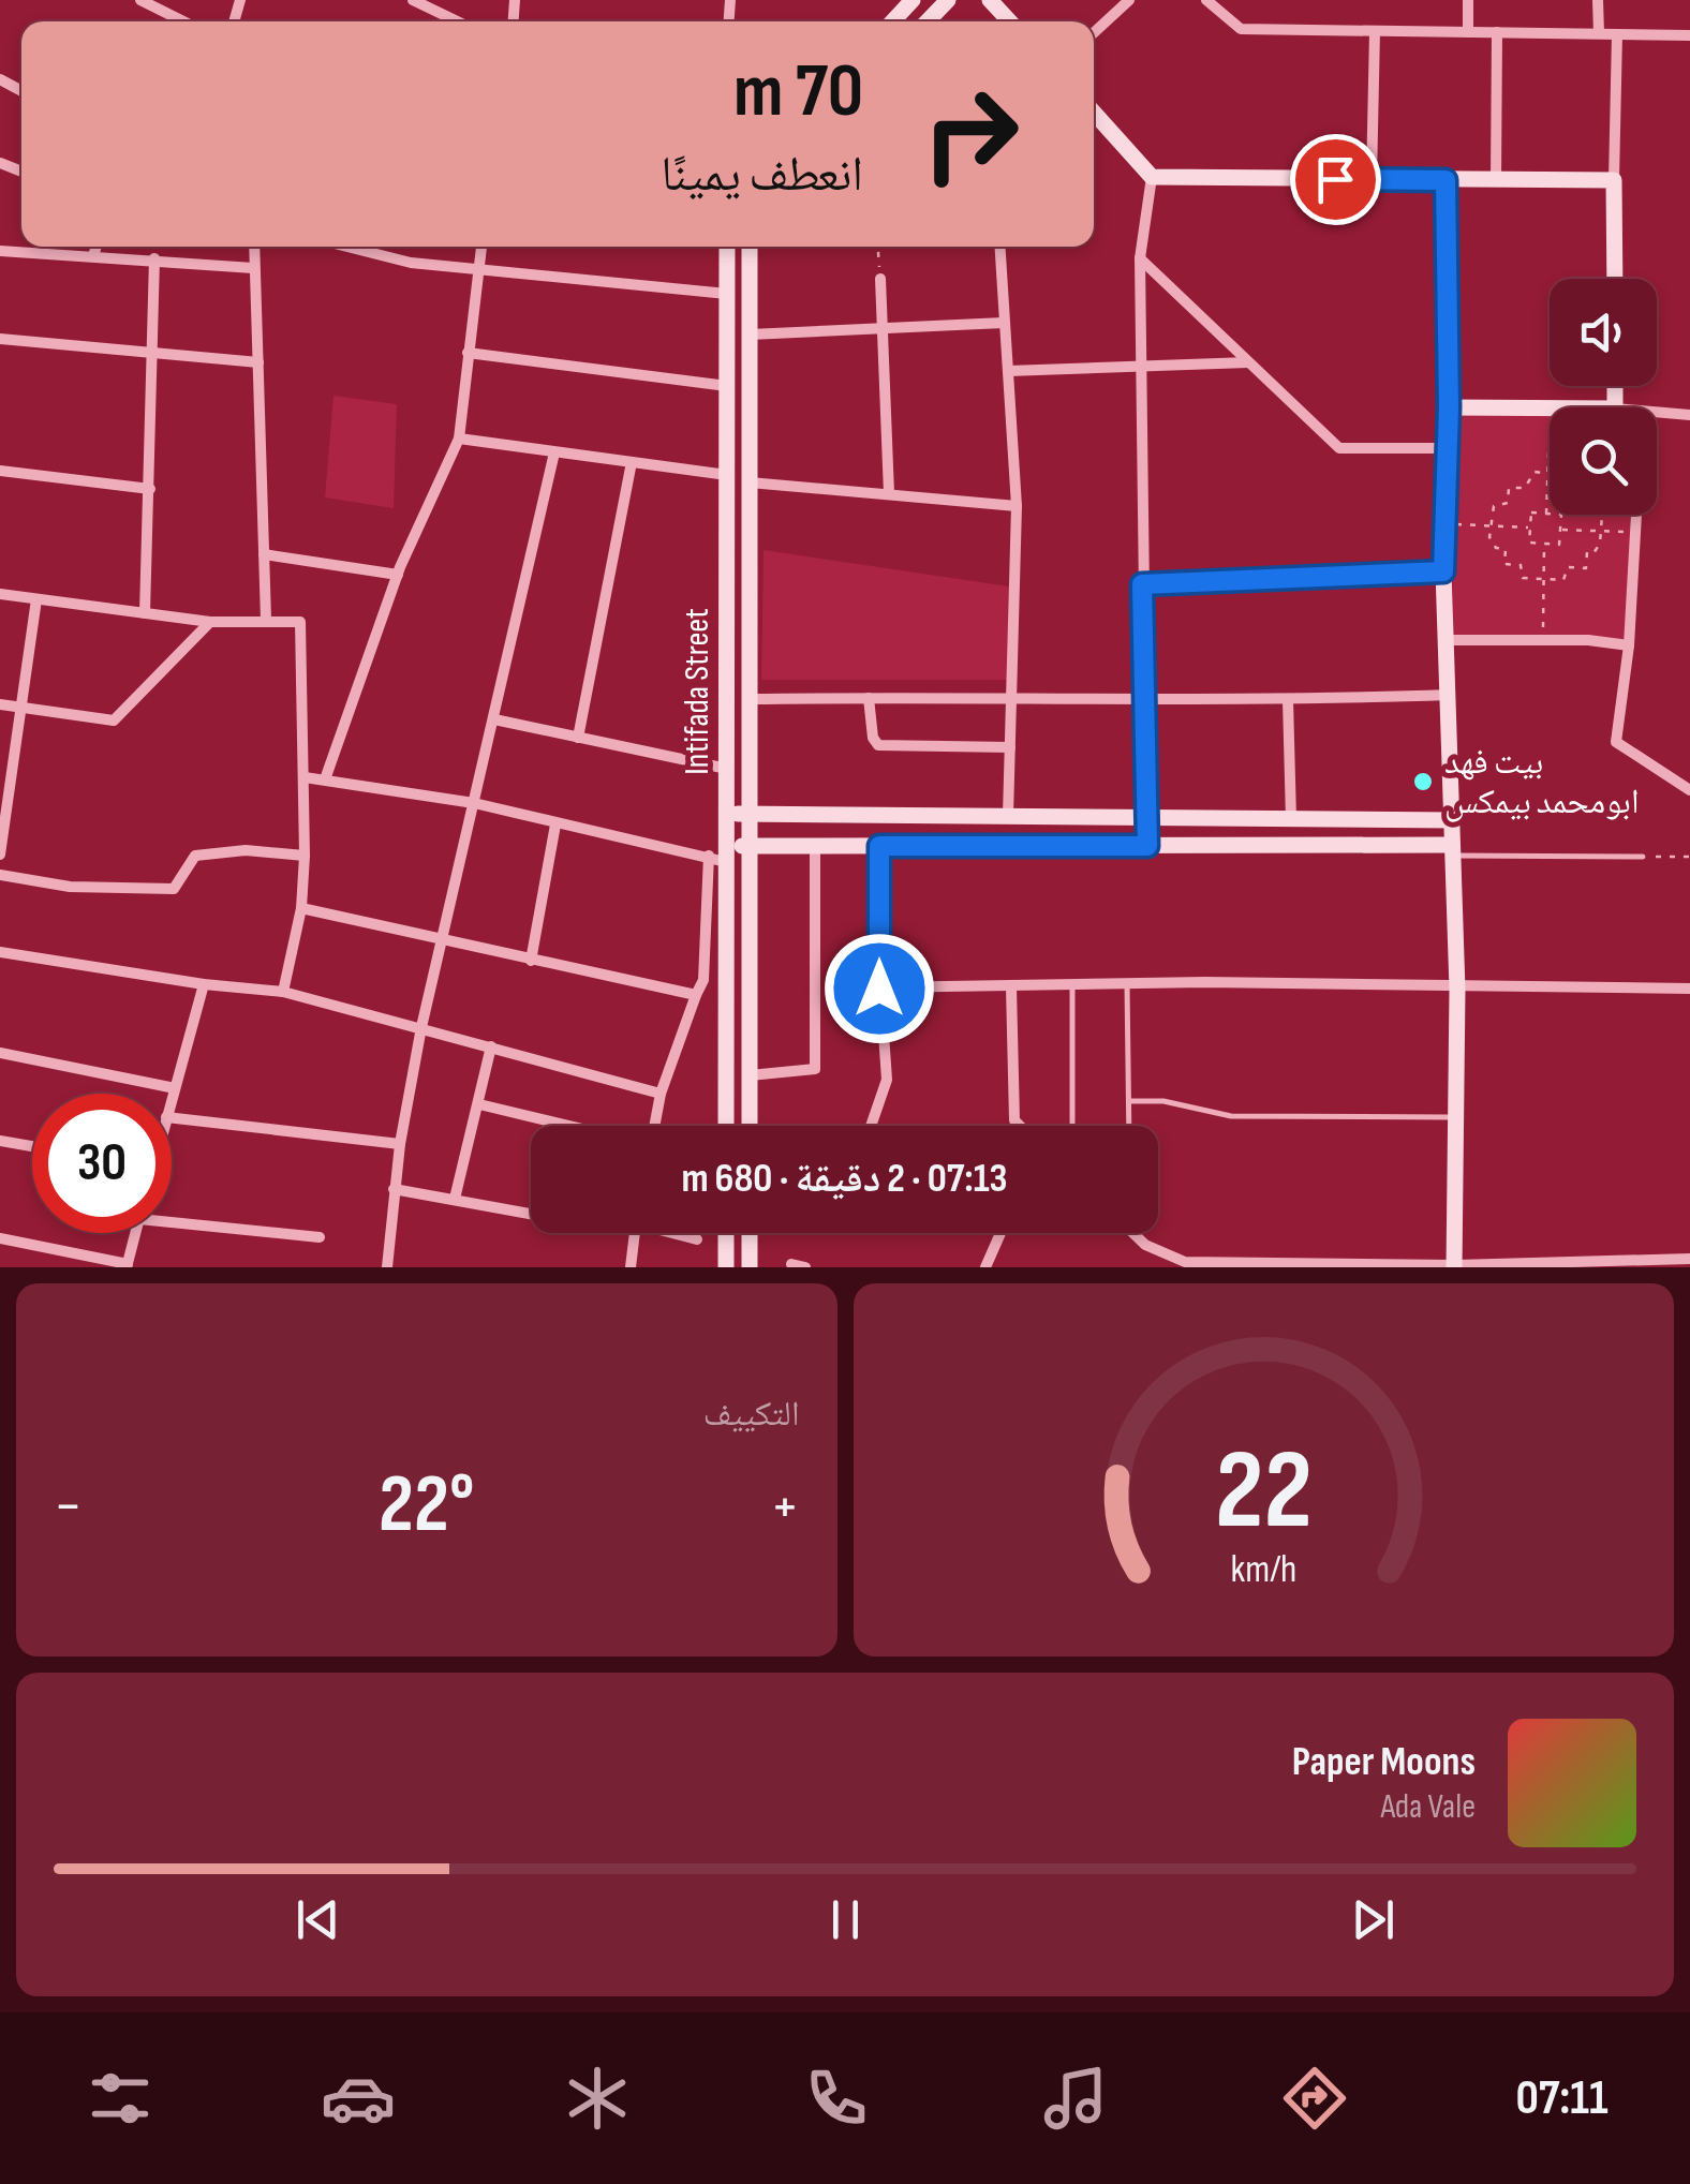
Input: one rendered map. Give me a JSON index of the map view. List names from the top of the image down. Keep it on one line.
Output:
{"streets":{"street":["Intifada Street"]},"places":["بيت فهد ابومحمد بيمكس"],"page":{"turn":["70 m","انعطف يمينًا"],"limit":"30","trip":"07:13 · 2 دقيقة · 680 m","tile":"التكييف","heat":["−","22°","+"],"song":["Paper Moons","Ada Vale"],"tabs":"07:11","gauge":["22","km/h"]}}
